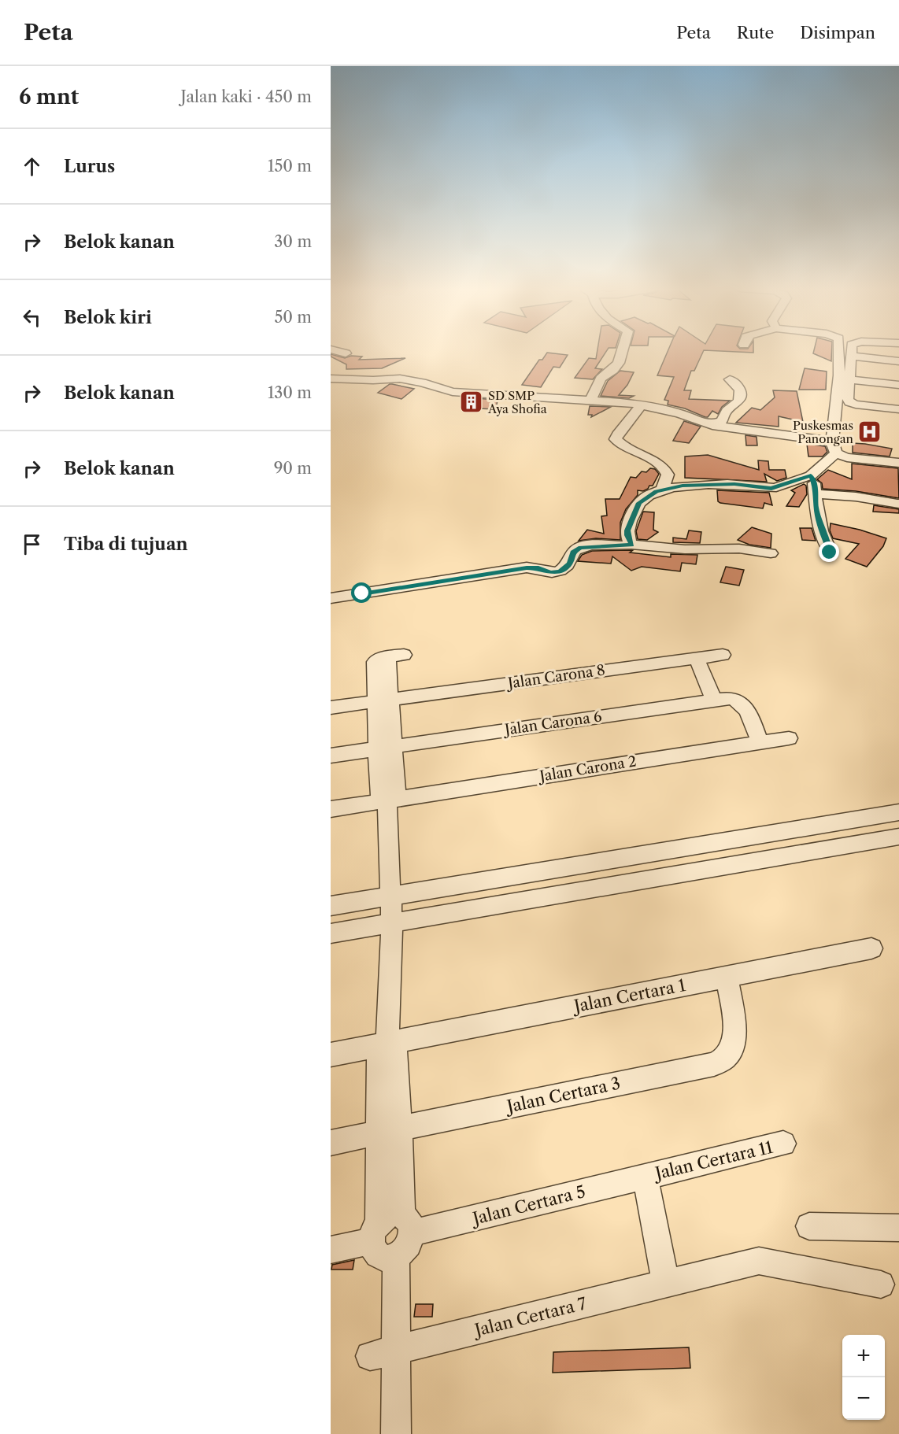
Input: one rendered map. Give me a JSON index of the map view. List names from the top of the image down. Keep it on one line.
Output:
{"streets":{"street":["Jalan Carona 8","Jalan Carona 6","Jalan Carona 2","Jalan Certara 1","Jalan Certara 3","Jalan Certara 11","Jalan Certara 5","Jalan Certara 7"]},"crossings":[["Jalan Carona 6","Jalan Carona 2"],["Jalan Certara 1","Jalan Certara 3"],["Jalan Certara 11","Jalan Certara 5"]],"places":{"building":["SD SMP Aya Shofia"],"hospital":["Puskesmas Panongan"]},"page":{"header":"Peta","nav":["Peta","Rute","Disimpan"],"heading":["6 mnt","Jalan kaki · 450 m"],"list":[["Lurus","150 m"],["Belok kanan","30 m"],["Belok kiri","50 m"],["Belok kanan","130 m"],["Belok kanan","90 m"],"Tiba di tujuan"],"map_buttons":["+","−"]}}
